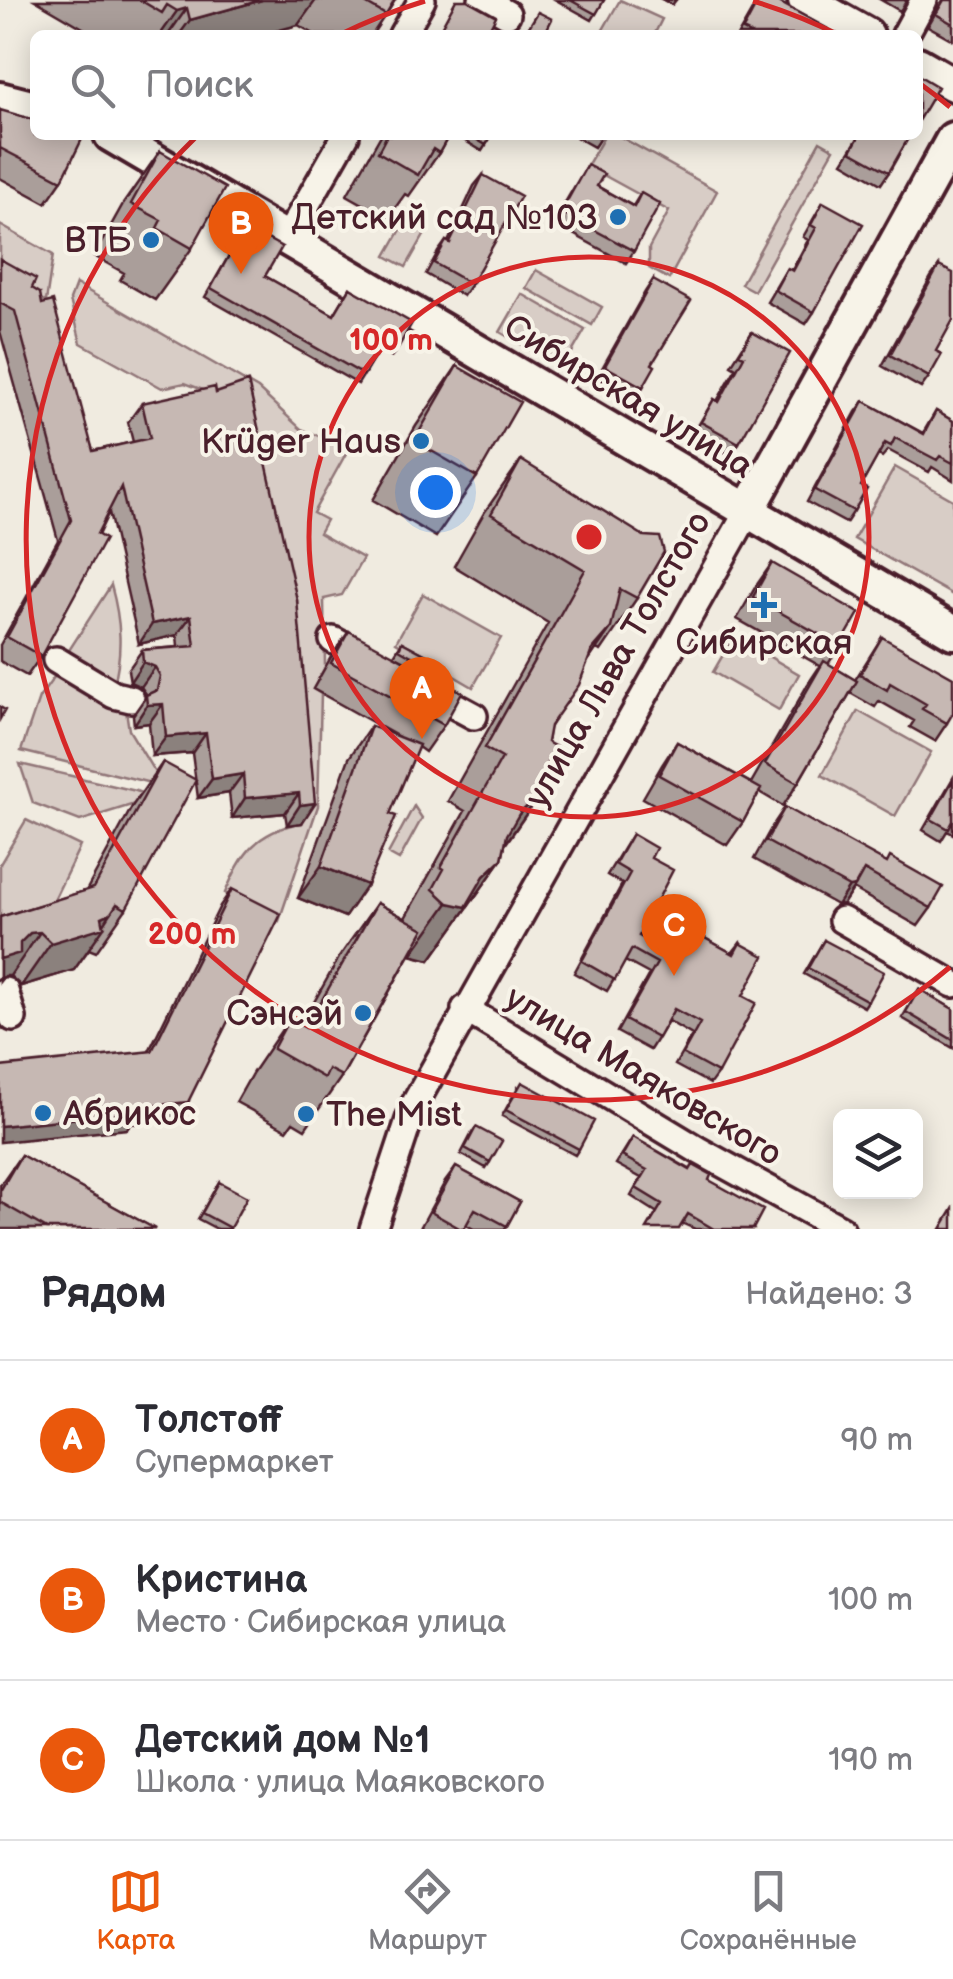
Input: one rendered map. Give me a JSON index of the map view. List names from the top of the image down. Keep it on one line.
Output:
{"streets":{"main road":["Сибирская улица","улица Льва Толстого"],"street":["улица Маяковского"]},"crossings":[["Сибирская улица","улица Льва Толстого"],["улица Льва Толстого","улица Маяковского"]],"places":{"other":["Детский сад №103","ВТБ","Krüger Haus","Сэнсэй","Абрикос","The Mist"],"health":["Сибирская"]},"page":{"search":"Поиск","pins":["B","A","C"],"heading":["Рядом","Найдено: 3"],"list":[{"mark":"A","name":"Толстoff","note":"Супермаркет","value":"90 m"},{"mark":"B","name":"Кристина","note":"Место · Сибирская улица","value":"100 m"},{"mark":"C","name":"Детский дом №1","note":"Школа · улица Маяковского","value":"190 m"}],"nav":["Карта","Маршрут","Сохранённые"]},"rings":["100 m","200 m"]}
